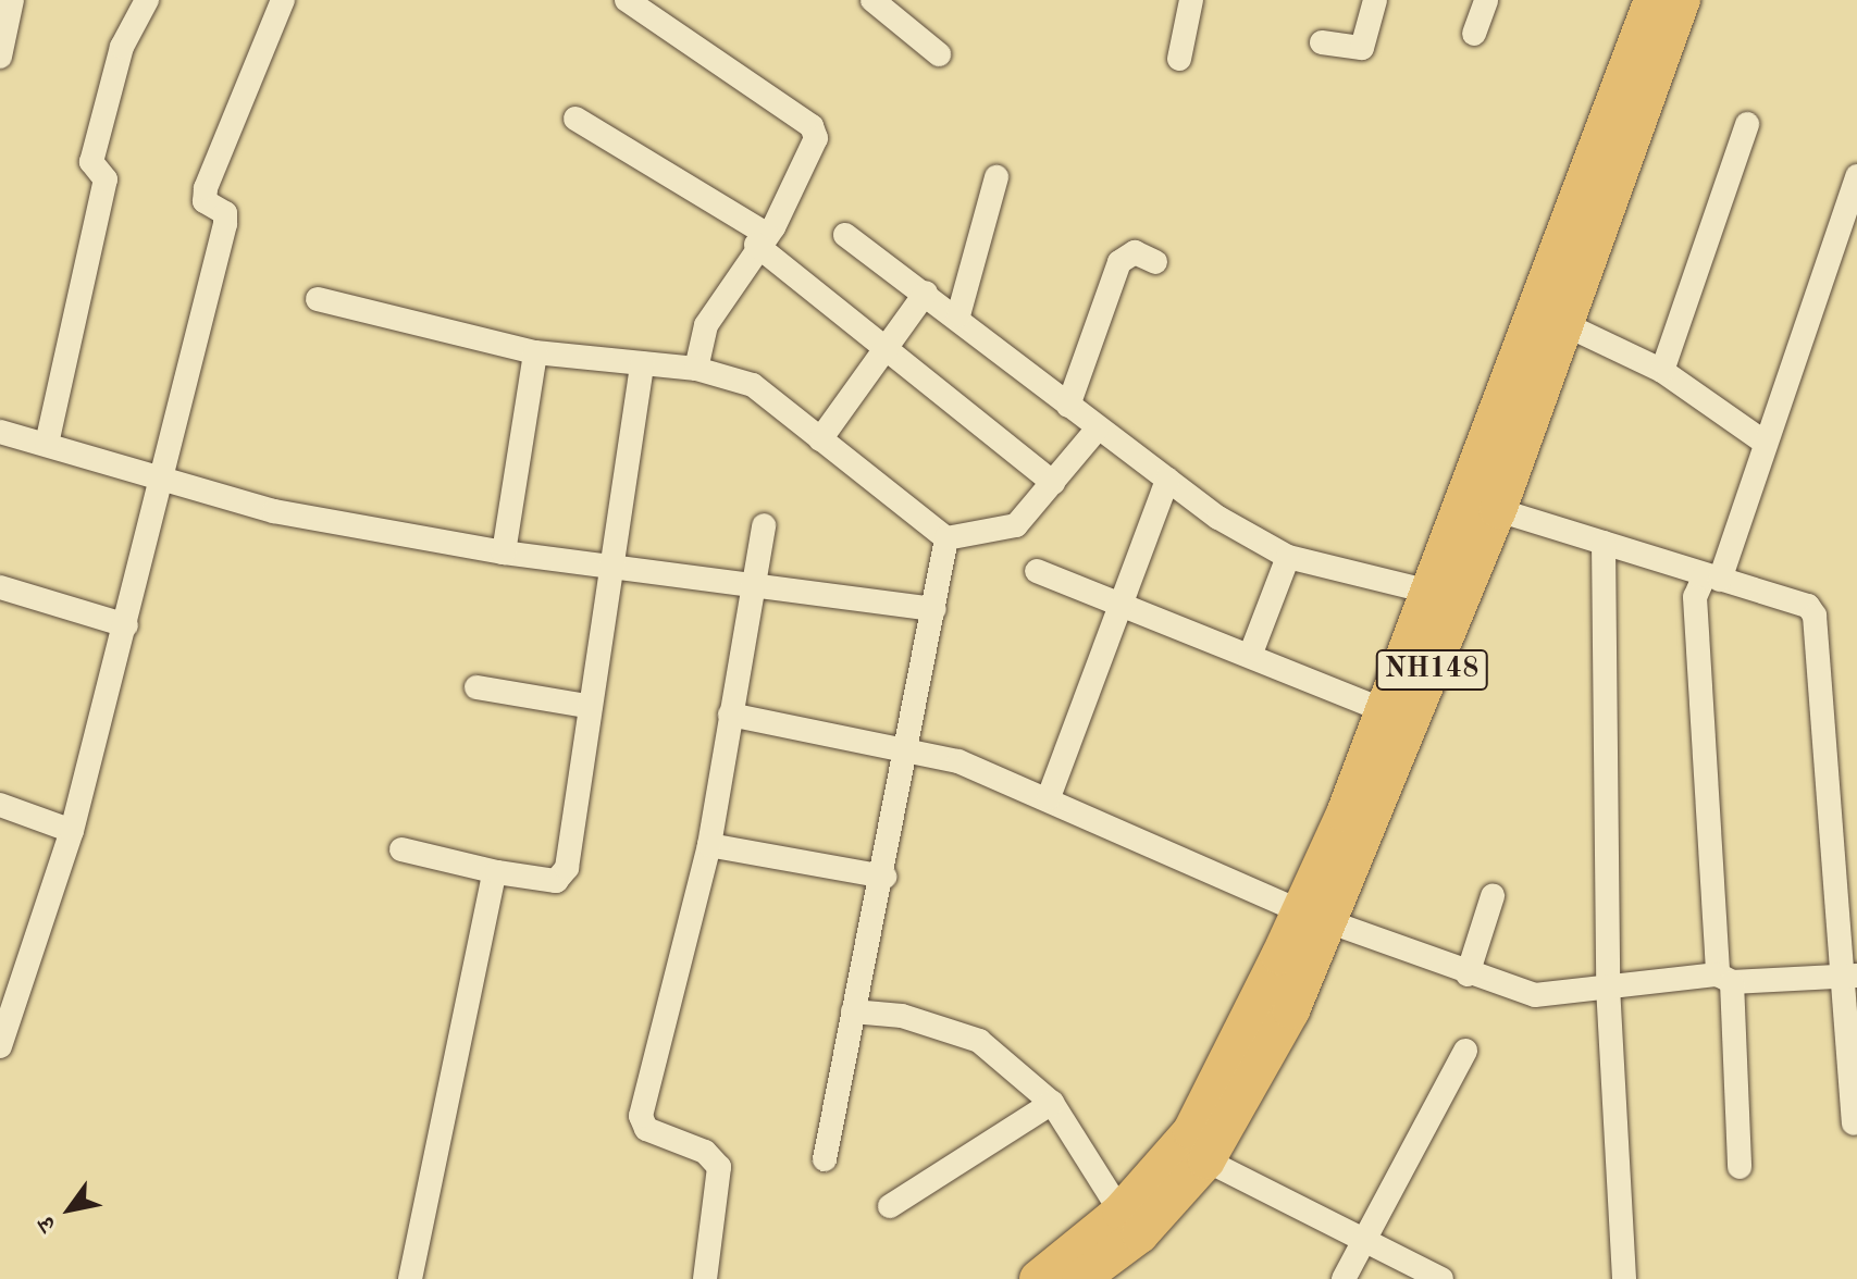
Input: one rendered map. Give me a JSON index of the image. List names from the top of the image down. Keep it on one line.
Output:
{"streets":{"highway":["NH148"]},"north":"bottom left"}
